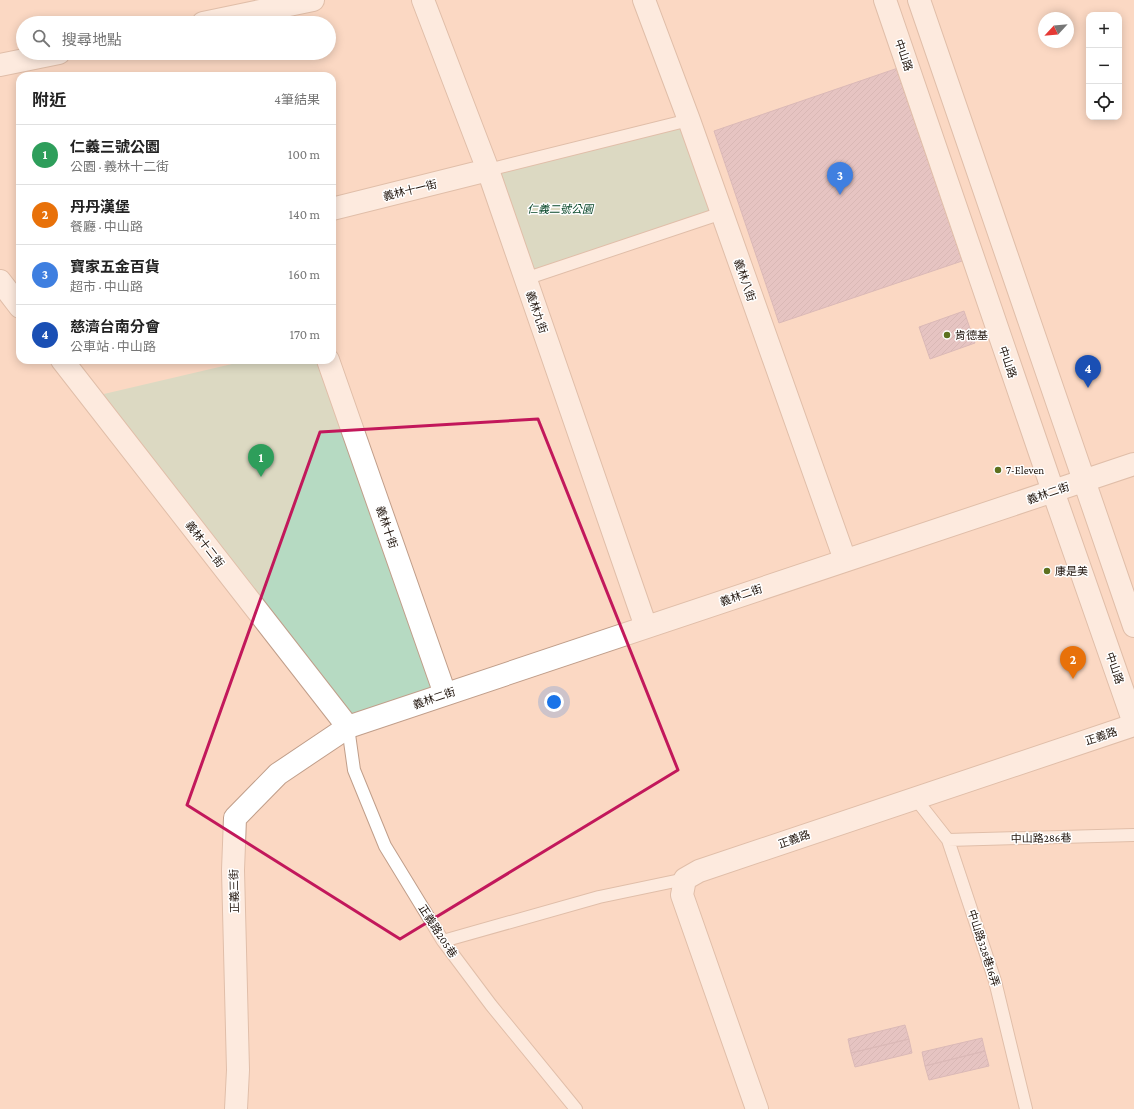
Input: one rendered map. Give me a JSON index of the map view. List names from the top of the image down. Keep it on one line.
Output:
{"streets":{"street":["中山路","義林十一街","義林八街","義林九街","義林二街","義林十街","義林十二街","正義路","正義三街"],"lane":["中山路286巷","正義路205巷","中山路328巷16弄"]},"crossings":[["中山路","義林二街"],["中山路","正義路"],["義林十一街","義林九街"],["義林八街","義林二街"],["義林九街","義林二街"],["義林二街","義林十街"],["義林二街","義林十二街"],["義林二街","正義三街"],["義林二街","正義路205巷"],["義林十二街","正義三街"],["義林十二街","正義路205巷"],["正義路","中山路328巷16弄"],["中山路286巷","中山路328巷16弄"],["正義三街","正義路205巷"]],"parks":["仁義二號公園"],"places":["肯德基","7-Eleven","康是美"],"north":"bottom left","page":{"map_buttons":["+","−"],"search":"搜尋地點","heading":["附近","4筆結果"],"list":[{"mark":"1","name":"仁義三號公園","note":"公園 · 義林十二街","value":"100 m"},{"mark":"2","name":"丹丹漢堡","note":"餐廳 · 中山路","value":"140 m"},{"mark":"3","name":"寶家五金百貨","note":"超市 · 中山路","value":"160 m"},{"mark":"4","name":"慈濟台南分會","note":"公車站 · 中山路","value":"170 m"}],"pins":["3","4","1","2"]}}
